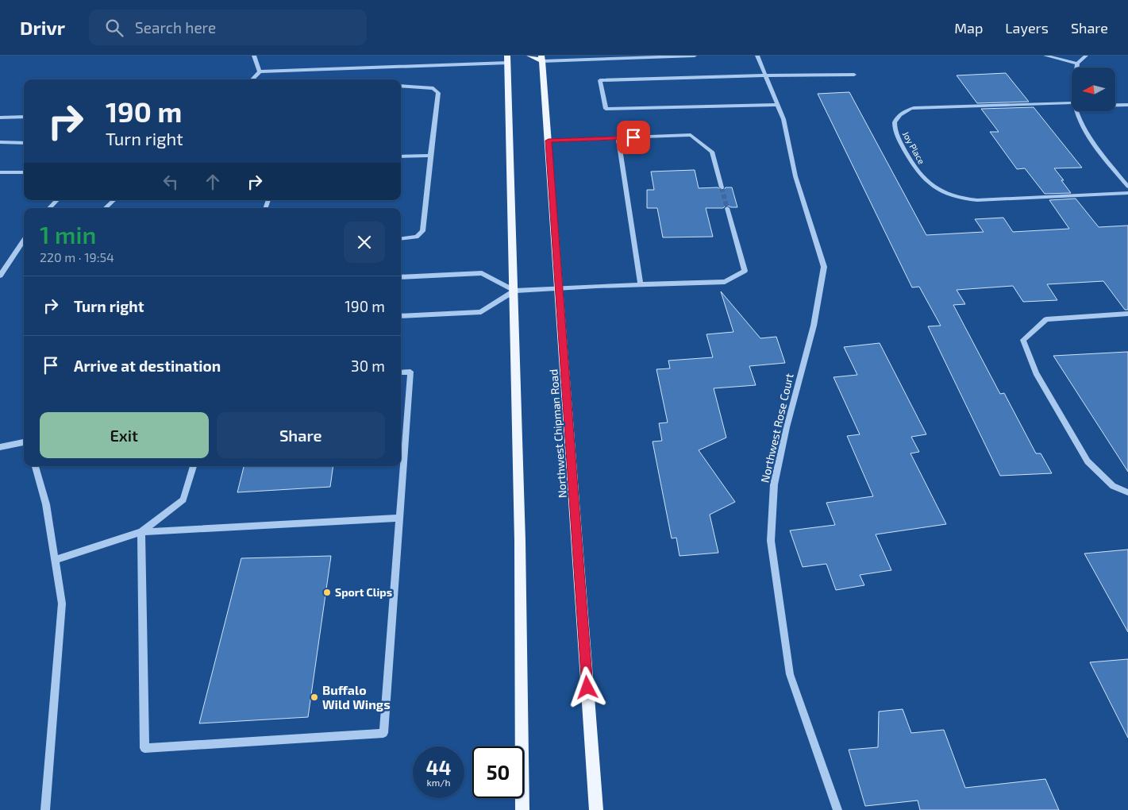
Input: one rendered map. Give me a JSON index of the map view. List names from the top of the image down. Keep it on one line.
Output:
{"streets":{"main road":["Northwest Chipman Road"],"street":["Joy Place","Northwest Rose Court"]},"places":["Sport Clips","Buffalo Wild Wings"],"north":"left","page":{"header":"Drivr","search":"Search here","nav":["Map","Layers","Share"],"turn":["190 m","Turn right"],"heading":["1 min","220 m · 19:54"],"list":[{"name":"Turn right","value":"190 m"},{"name":"Arrive at destination","value":"30 m"}],"buttons":["Exit","Share"],"speed":"44 km/h","limit":"50"}}
